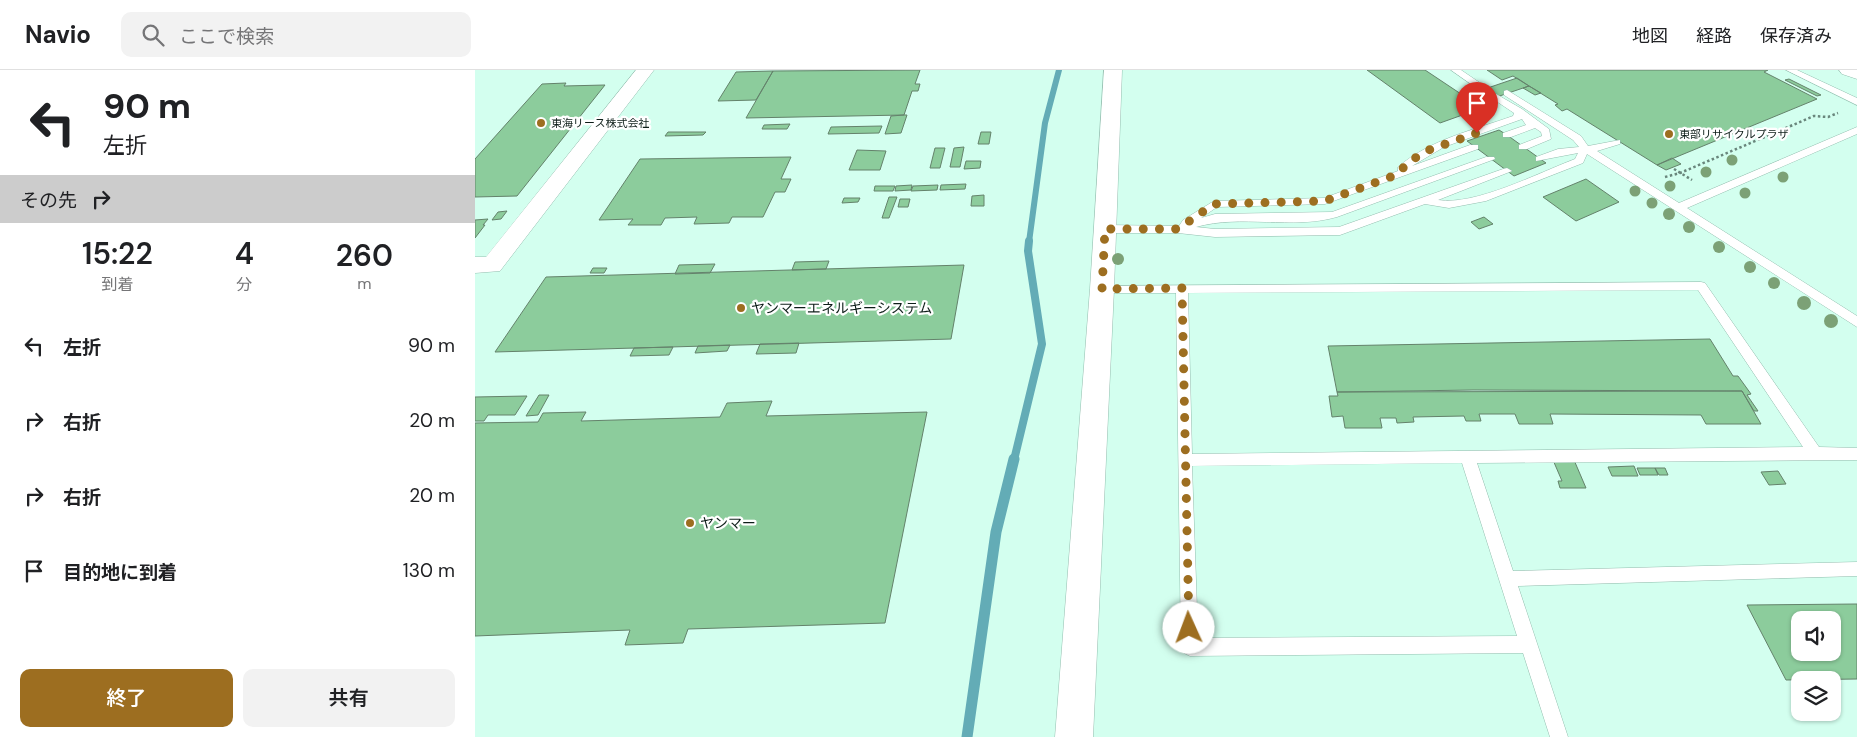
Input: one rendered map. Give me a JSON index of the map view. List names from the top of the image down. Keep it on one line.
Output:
{"places":["東海リース株式会社","東部リサイクルプラザ","ヤンマーエネルギーシステム","ヤンマー"],"page":{"header":"Navio","search":"ここで検索","nav":["地図","経路","保存済み"],"turn":["90 m","左折"],"then":"その先","eta":["15:22","到着","4","分","260","m"],"list":[{"name":"左折","value":"90 m"},{"name":"右折","value":"20 m"},{"name":"右折","value":"20 m"},{"name":"目的地に到着","value":"130 m"}],"buttons":["終了","共有"]}}
